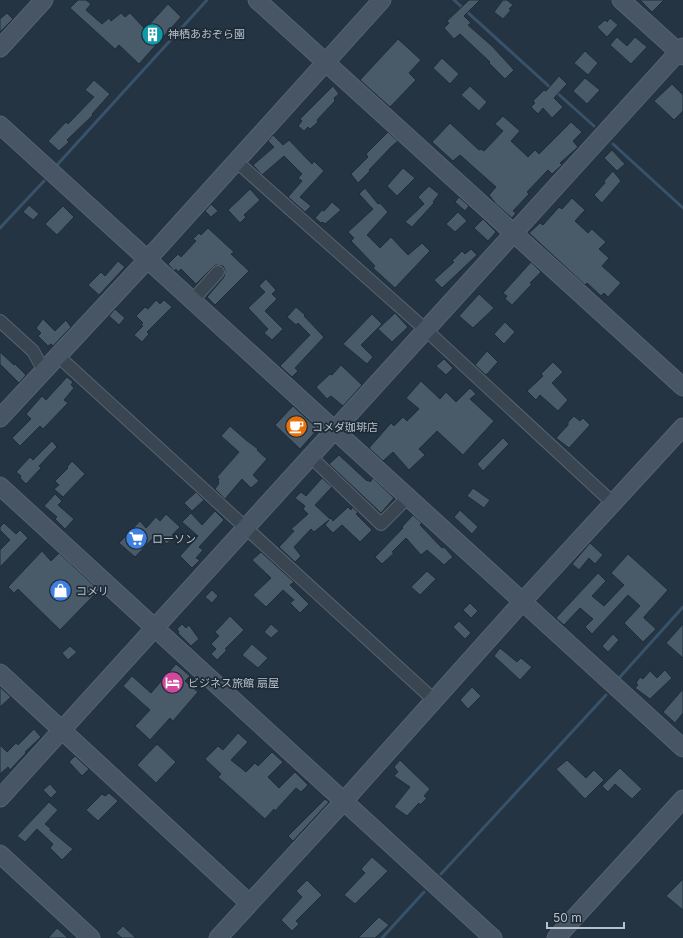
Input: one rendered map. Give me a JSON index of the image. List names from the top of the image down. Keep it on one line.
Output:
{"places":{"building":["神栖あおぞら園"],"cafe":["コメダ珈琲店"],"supermarket":["ローソン"],"shop":["コメリ"],"hotel":["ビジネス旅館 扇屋"]},"scale_bar":"50 m"}
